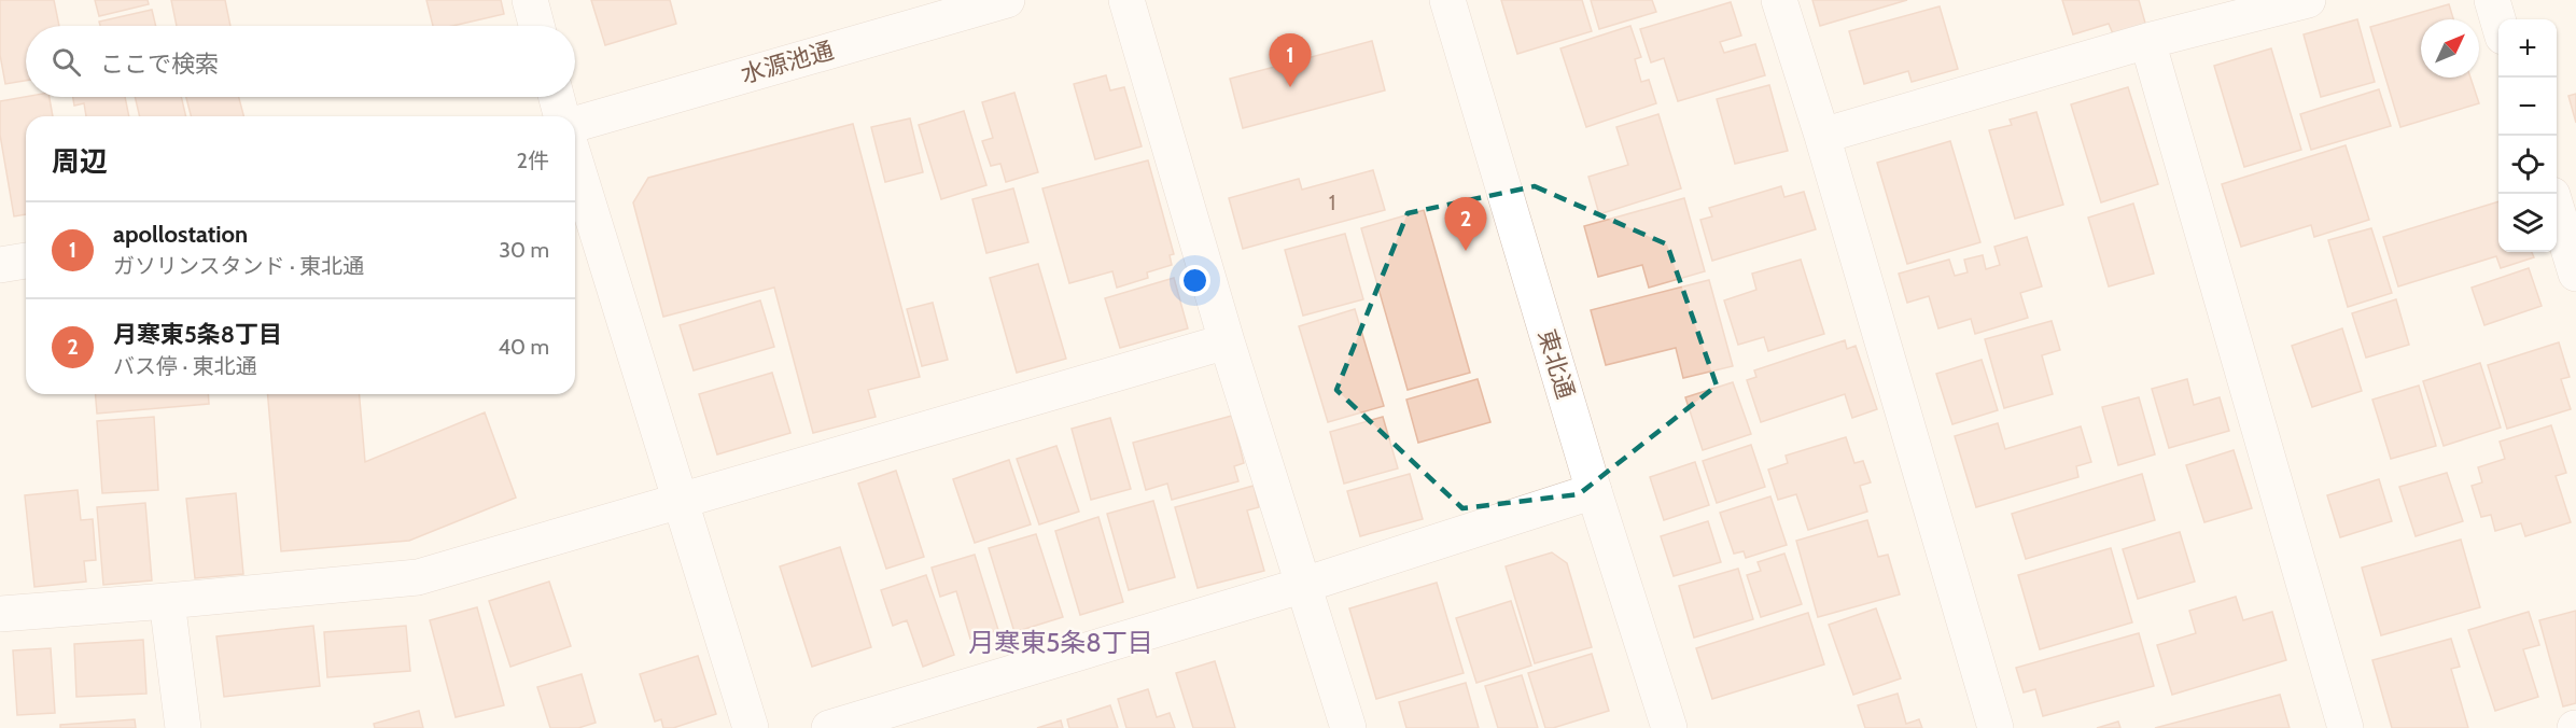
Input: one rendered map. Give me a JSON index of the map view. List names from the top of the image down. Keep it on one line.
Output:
{"streets":{"street":["水源池通","東北通"]},"districts":["月寒東5条8丁目"],"house_numbers":["1"],"north":"top right","page":{"map_buttons":["+","−"],"search":"ここで検索","pins":["1","2"],"heading":["周辺","2件"],"list":[{"mark":"1","name":"apollostation","note":"ガソリンスタンド · 東北通","value":"30 m"},{"mark":"2","name":"月寒東5条8丁目","note":"バス停 · 東北通","value":"40 m"}]}}
